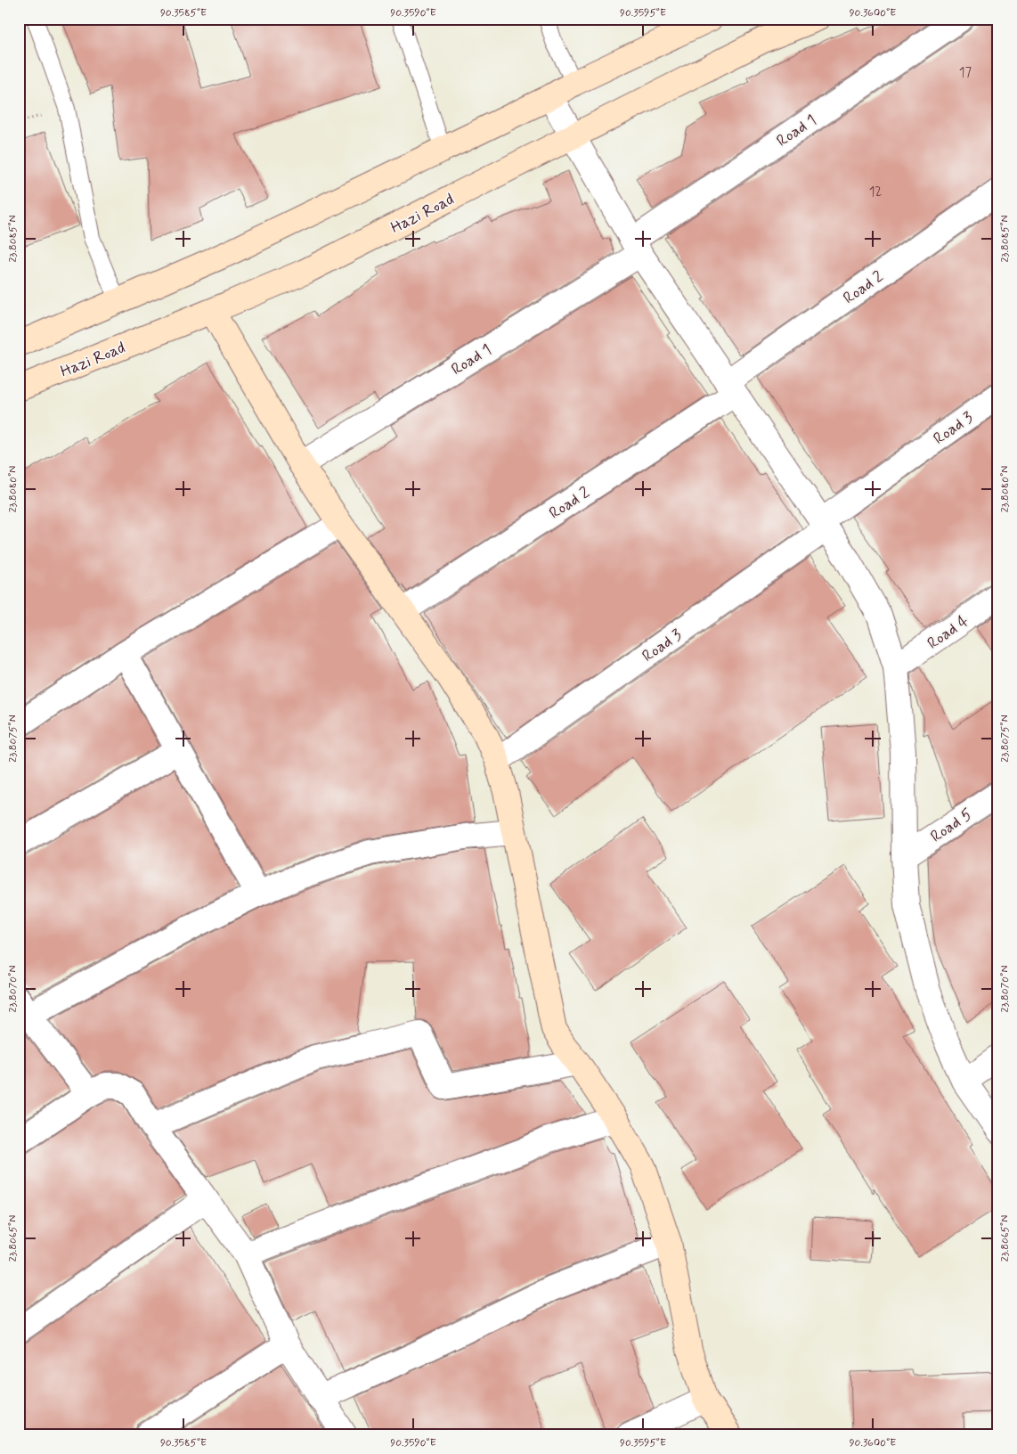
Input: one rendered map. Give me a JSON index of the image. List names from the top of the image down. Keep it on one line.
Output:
{"streets":{"street":["Road 1","Hazi Road","Road 2","Road 3","Road 4","Road 5"]},"house_numbers":["17","12"],"coordinates":["90.3585°E","90.3590°E","90.3595°E","90.3600°E","23.8085°N","23.8080°N","23.8075°N","23.8070°N","23.8065°N"]}
